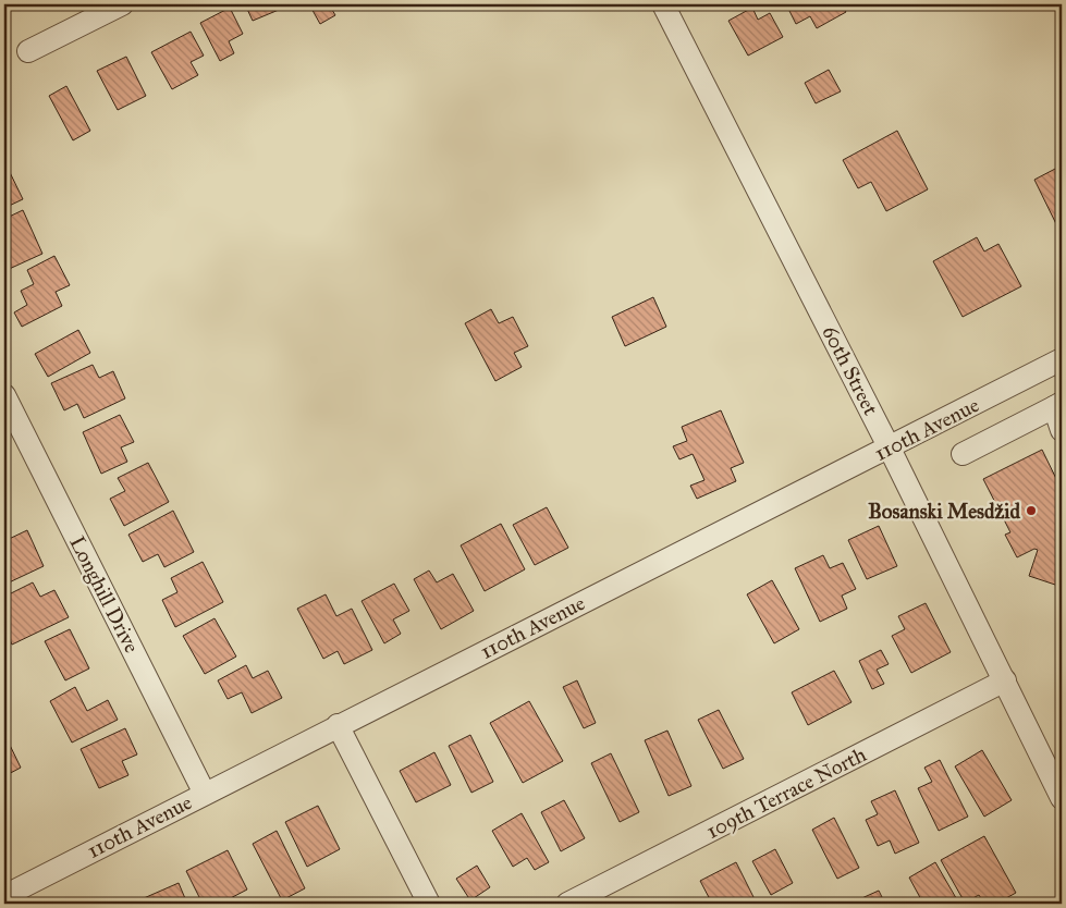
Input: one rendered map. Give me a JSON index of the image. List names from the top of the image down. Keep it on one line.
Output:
{"streets":{"street":["60th Street","110th Avenue","Longhill Drive","109th Terrace North"]},"crossings":[["60th Street","110th Avenue"],["60th Street","109th Terrace North"],["110th Avenue","Longhill Drive"]],"places":["Bosanski Mesdžid"]}
